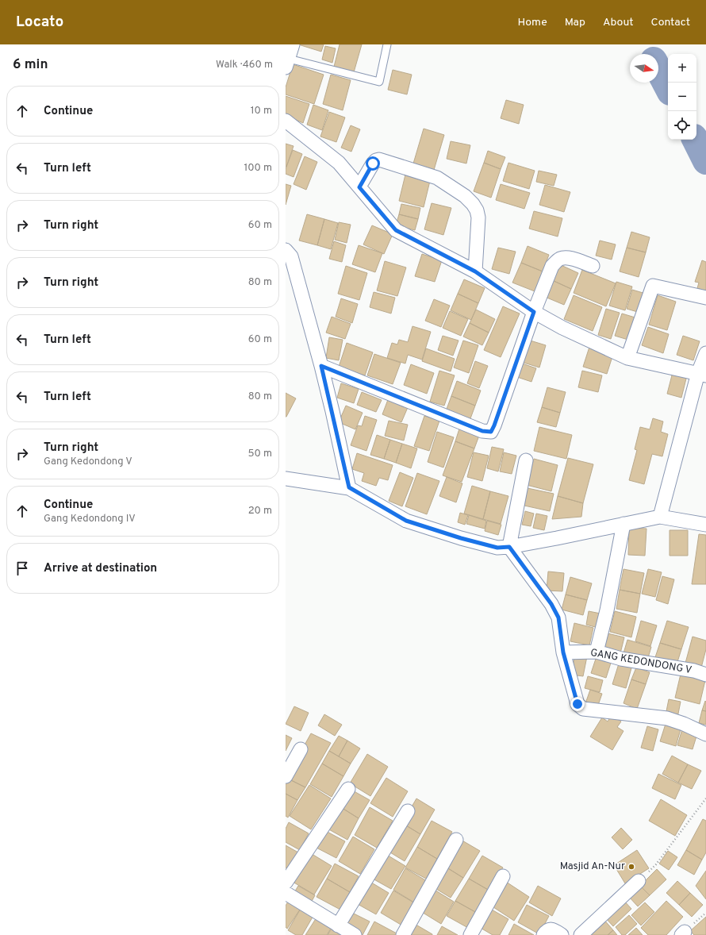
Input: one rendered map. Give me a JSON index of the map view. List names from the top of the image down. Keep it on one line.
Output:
{"streets":{"street":["GANG KEDONDONG V"]},"places":["Masjid An-Nur"],"north":"right","page":{"header":"Locato","nav":["Home","Map","About","Contact"],"heading":["6 min","Walk · 460 m"],"map_buttons":["+","−"],"list":[["Continue","10 m"],["Turn left","100 m"],["Turn right","60 m"],["Turn right","80 m"],["Turn left","60 m"],["Turn left","80 m"],["Turn right","Gang Kedondong V","50 m"],["Continue","Gang Kedondong IV","20 m"],"Arrive at destination"]}}
